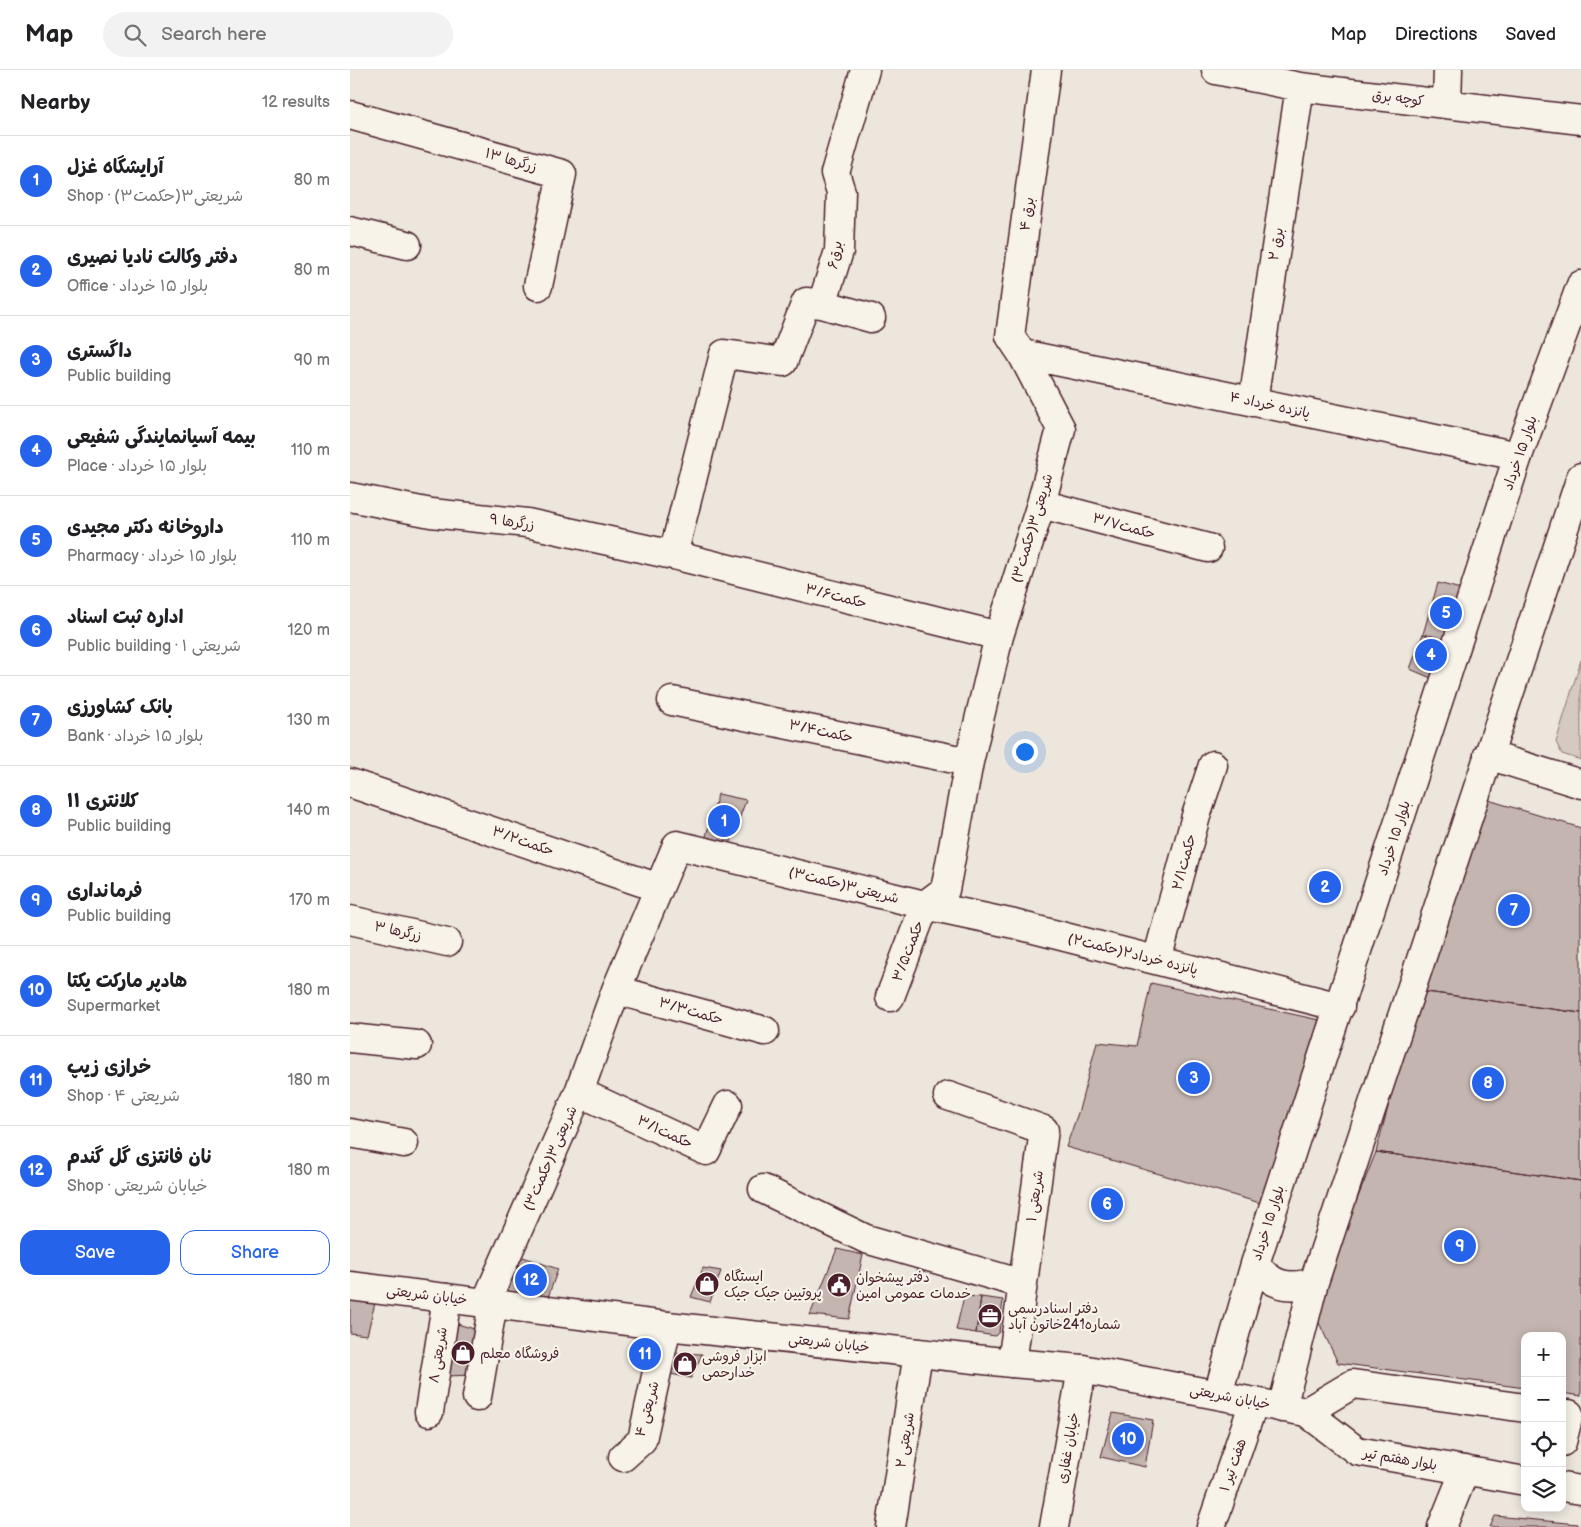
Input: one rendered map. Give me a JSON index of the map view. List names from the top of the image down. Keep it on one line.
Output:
{"streets":{"street":["کوچه برق","زرگرها ۱۳","برق ۴","برق ۲","برق۶","پانزده خرداد ۴","بلوار ۱۵ خرداد","زرگرها ۹","حکمت۳/۷","شریعتی۳(حکمت۳)","حکمت۳/۶","حکمت۳/۴","حکمت۳/۲","حکمت۲/۱","زرگرها ۳","حکمت۳/۵","پانزده خرداد۲(حکمت۲)","حکمت۳/۳","حکمت۳/۱","شریعتی ۱","خیابان شریعتی","شریعتی ۸","شریعتی ۴","شریعتی ۲","خیابان غفاری","بلوار هفتم تیر","هفت تیر ۱"]},"crossings":[["کوچه برق","برق ۲"],["برق ۴","پانزده خرداد ۴"],["برق ۴","شریعتی۳(حکمت۳)"],["برق ۲","پانزده خرداد ۴"],["پانزده خرداد ۴","بلوار ۱۵ خرداد"],["پانزده خرداد ۴","شریعتی۳(حکمت۳)"],["بلوار ۱۵ خرداد","پانزده خرداد۲(حکمت۲)"],["بلوار ۱۵ خرداد","خیابان شریعتی"],["زرگرها ۹","حکمت۳/۶"],["حکمت۳/۷","شریعتی۳(حکمت۳)"],["شریعتی۳(حکمت۳)","حکمت۳/۶"],["شریعتی۳(حکمت۳)","حکمت۳/۴"],["شریعتی۳(حکمت۳)","حکمت۳/۲"],["شریعتی۳(حکمت۳)","حکمت۳/۵"],["شریعتی۳(حکمت۳)","پانزده خرداد۲(حکمت۲)"],["شریعتی۳(حکمت۳)","حکمت۳/۳"],["شریعتی۳(حکمت۳)","حکمت۳/۱"],["شریعتی۳(حکمت۳)","خیابان شریعتی"],["حکمت۲/۱","پانزده خرداد۲(حکمت۲)"],["حکمت۳/۵","پانزده خرداد۲(حکمت۲)"],["شریعتی ۱","خیابان شریعتی"],["خیابان شریعتی","شریعتی ۸"],["خیابان شریعتی","شریعتی ۴"],["خیابان شریعتی","شریعتی ۲"],["خیابان شریعتی","خیابان غفاری"],["خیابان شریعتی","بلوار هفتم تیر"],["خیابان شریعتی","هفت تیر ۱"]],"places":{"shop":["ایستگاه پروتیین جیک جیک","فروشگاه معلم","ابزار فروشی خدارحمی"],"public building":["دفتر پیشخوان خدمات عمومی امین"],"office":["دفتر اسنادرسمی شماره241خاتون آباد"]},"page":{"header":"Map","search":"Search here","nav":["Map","Directions","Saved"],"heading":["Nearby","12 results"],"list":[{"mark":"1","name":"آرایشگاه غزل","note":"Shop · شریعتی۳(حکمت۳)","value":"80 m"},{"mark":"2","name":"دفتر وکالت نادیا نصیری","note":"Office · بلوار ۱۵ خرداد","value":"80 m"},{"mark":"3","name":"داگستری","note":"Public building","value":"90 m"},{"mark":"4","name":"بیمه آسیانمایندگی شفیعی","note":"Place · بلوار ۱۵ خرداد","value":"110 m"},{"mark":"5","name":"داروخانه دکتر مجیدی","note":"Pharmacy · بلوار ۱۵ خرداد","value":"110 m"},{"mark":"6","name":"اداره ثبت اسناد","note":"Public building · شریعتی ۱","value":"120 m"},{"mark":"7","name":"بانک کشاورزی","note":"Bank · بلوار ۱۵ خرداد","value":"130 m"},{"mark":"8","name":"کلانتری ۱۱","note":"Public building","value":"140 m"},{"mark":"9","name":"فرمانداری","note":"Public building","value":"170 m"},{"mark":"10","name":"هادپر مارکت یکتا","note":"Supermarket","value":"180 m"},{"mark":"11","name":"خرازی زیپ","note":"Shop · شریعتی ۴","value":"180 m"},{"mark":"12","name":"نان فانتزی گل گندم","note":"Shop · خیابان شریعتی","value":"180 m"}],"pins":["5","4","1","2","7","3","8","6","9","12","11","10"],"buttons":["Save","Share"],"map_buttons":["+","−"]}}
